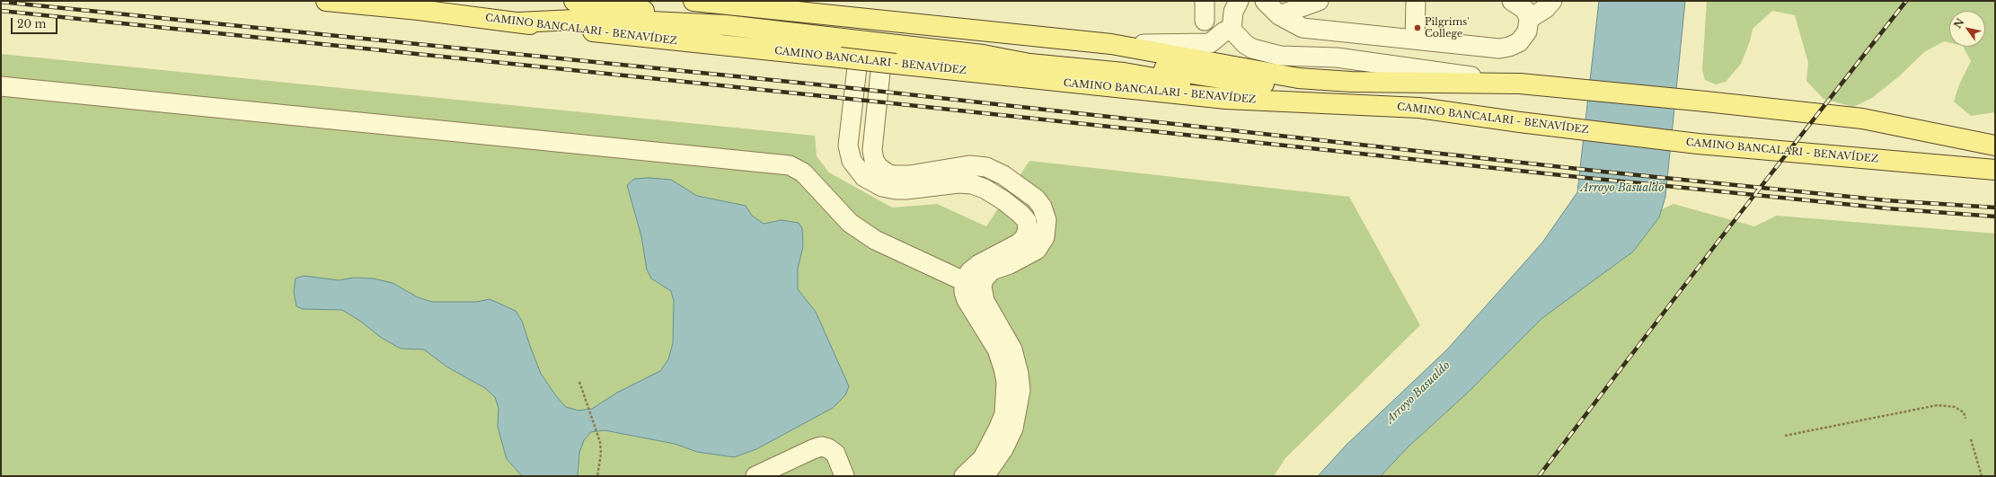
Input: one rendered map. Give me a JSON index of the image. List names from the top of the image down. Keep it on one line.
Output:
{"streets":{"main road":["CAMINO BANCALARI - BENAVÍDEZ"]},"water":["Arroyo Basualdo"],"places":["Pilgrims' College"],"scale_bar":"20 m","north":"top left"}
